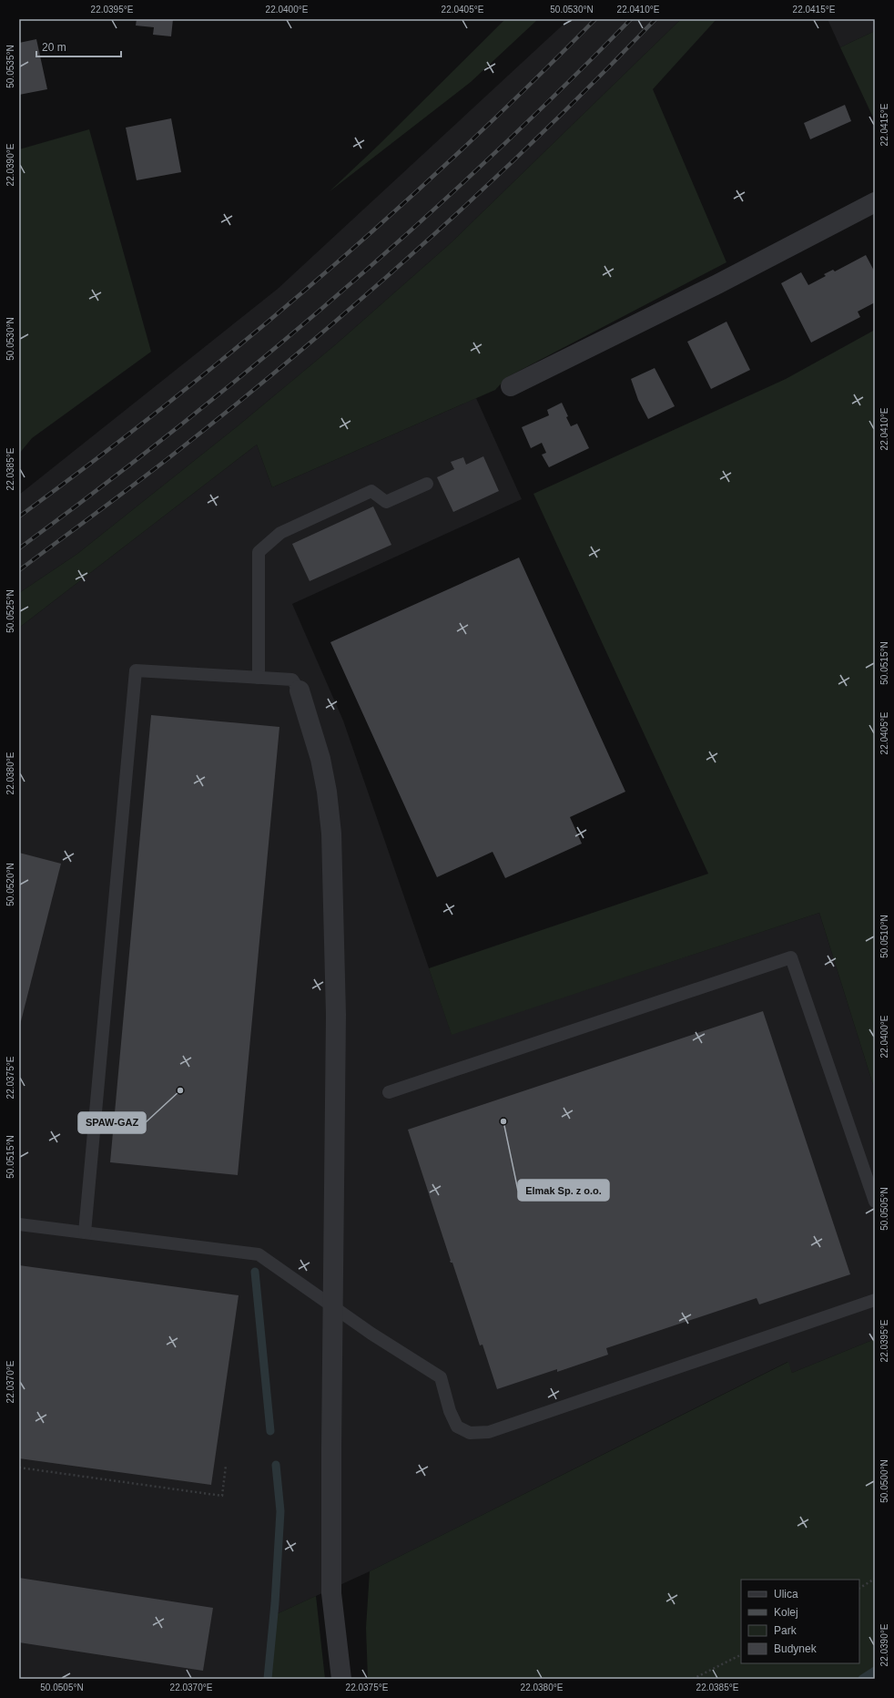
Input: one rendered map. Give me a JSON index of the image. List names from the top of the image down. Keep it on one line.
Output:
{"places":["SPAW-GAZ","Elmak Sp. z o.o."],"legend":["Ulica","Kolej","Park","Budynek"],"scale_bar":"20 m","coordinates":["22.0395°E","22.0400°E","22.0405°E","50.0530°N","22.0410°E","22.0415°E","50.0535°N","22.0390°E","22.0385°E","50.0525°N","50.0515°N","22.0380°E","50.0520°N","50.0510°N","22.0375°E","50.0505°N","22.0370°E","50.0500°N"]}
